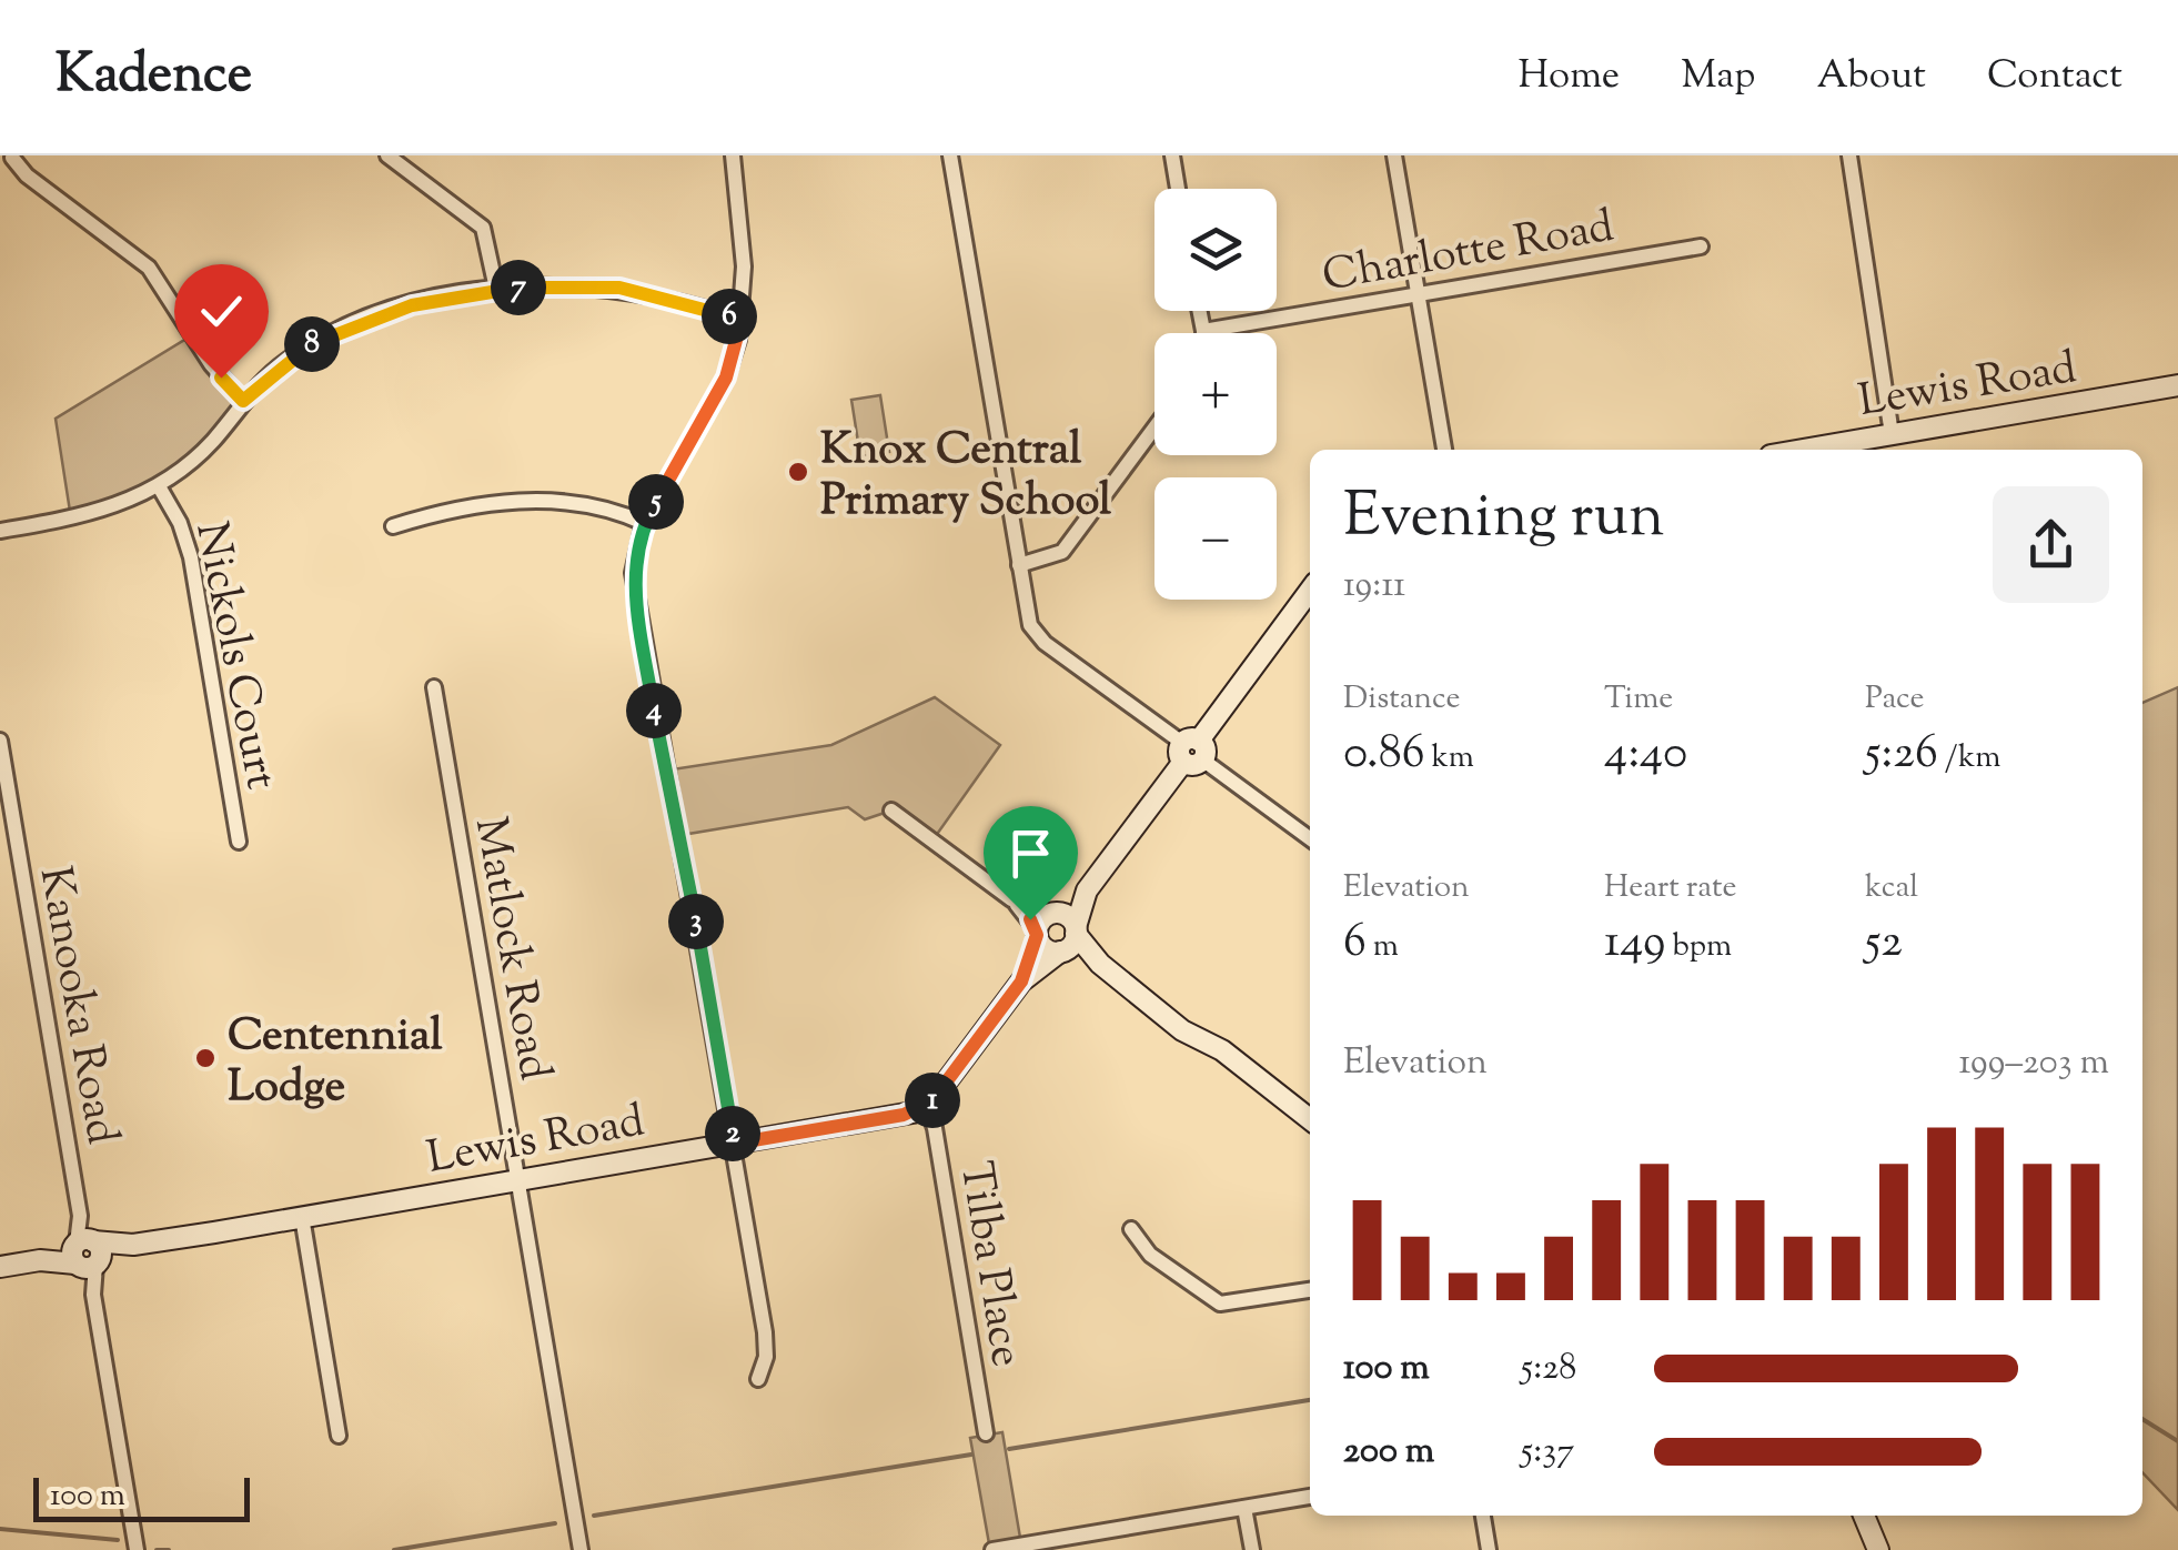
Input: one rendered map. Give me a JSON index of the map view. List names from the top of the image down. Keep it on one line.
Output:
{"streets":{"street":["Charlotte Road","Lewis Road","Nickols Court","Matlock Road","Kanooka Road","Tilba Place"]},"crossings":[["Lewis Road","Matlock Road"],["Lewis Road","Kanooka Road"],["Lewis Road","Tilba Place"]],"places":["Knox Central Primary School","Centennial Lodge"],"scale_bar":"100 m","page":{"header":"Kadence","nav":["Home","Map","About","Contact"],"map_buttons":["+","−"],"pins":["7","6","8","5","4","3","1","2"],"heading":["Evening run","19:11"],"stats":[["Distance","0.86 km"],["Time","4:40"],["Pace","5:26 /km"],["Elevation","6 m"],["Heart rate","149 bpm"],["kcal","52"]],"chart":["Elevation","199–203 m"],"list":[{"name":"100 m","note":"5:28"},{"name":"200 m","note":"5:37"}],"scale":"100 m"}}
